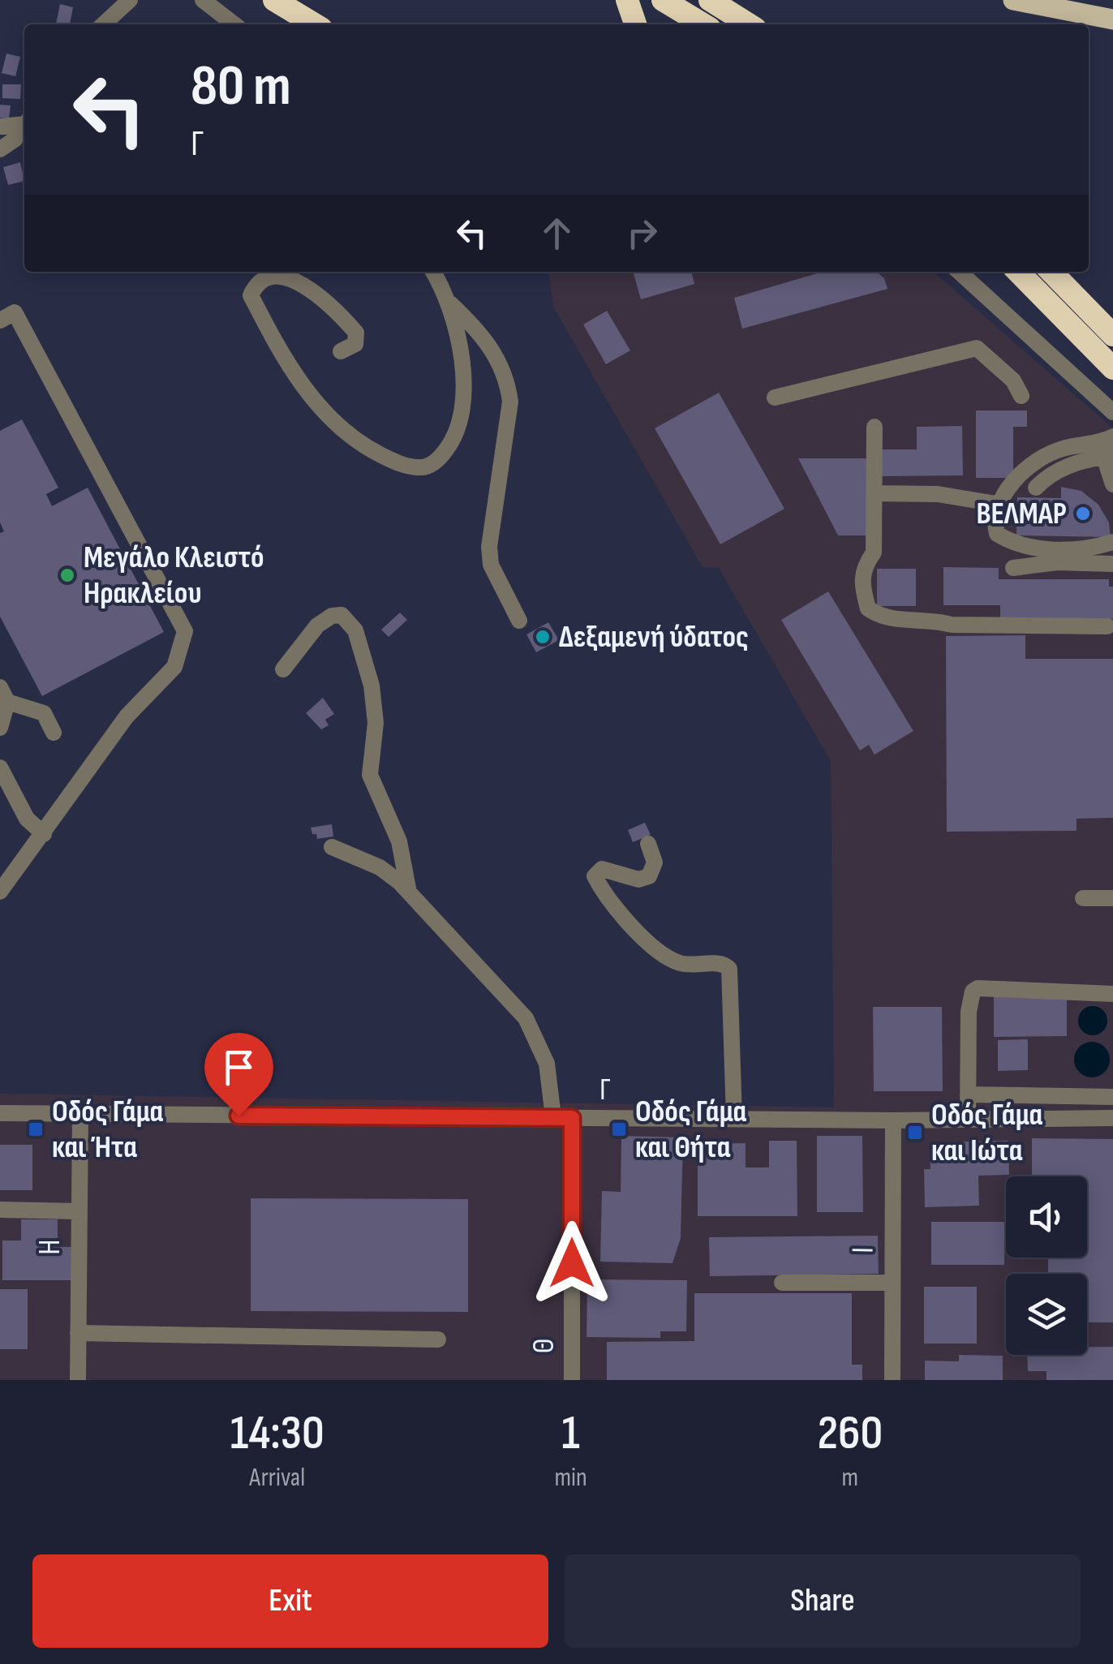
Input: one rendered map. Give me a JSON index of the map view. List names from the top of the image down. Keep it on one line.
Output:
{"streets":{"street":["Γ","Η","Ι","Θ"]},"crossings":[["Γ","Η"],["Γ","Ι"],["Γ","Θ"]],"places":{"other":["ΒΕΛΜΑΡ","Μεγάλο Κλειστό Ηρακλείου","Δεξαμενή ύδατος"],"transit":["Οδός Γάμα και Ήτα","Οδός Γάμα και Θήτα","Οδός Γάμα και Ιώτα"]},"page":{"turn":["80 m","Γ"],"eta":["14:30","Arrival","1","min","260","m"],"buttons":["Exit","Share"]}}
